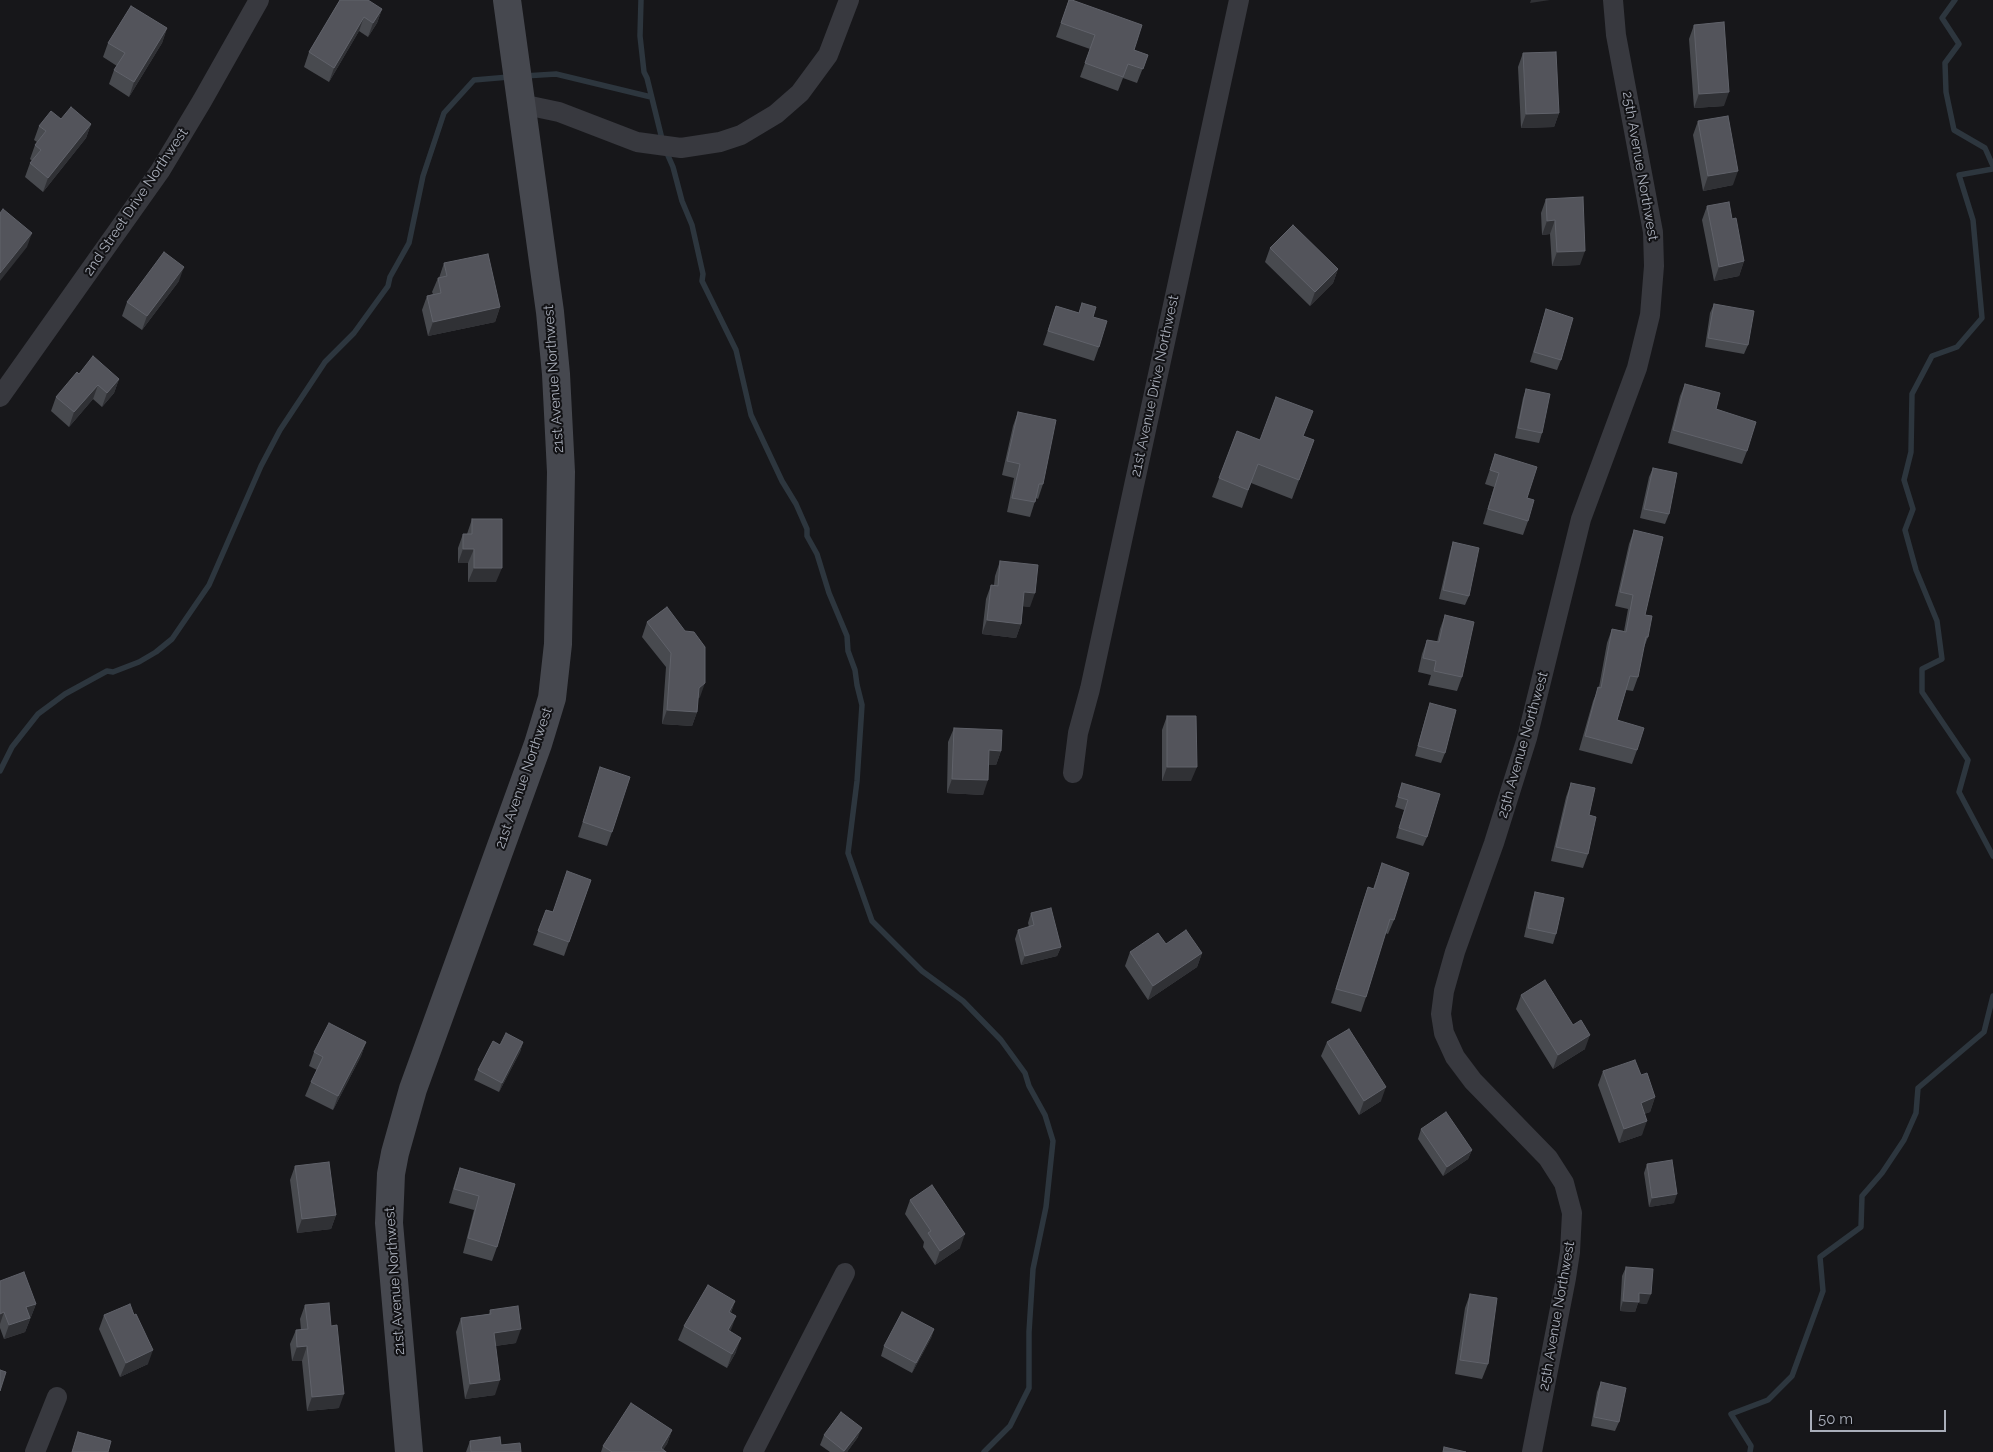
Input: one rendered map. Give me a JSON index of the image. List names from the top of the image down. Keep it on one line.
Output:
{"streets":{"street":["25th Avenue Northwest","2nd Street Drive Northwest","21st Avenue Northwest","21st Avenue Drive Northwest"]},"scale_bar":"50 m"}
